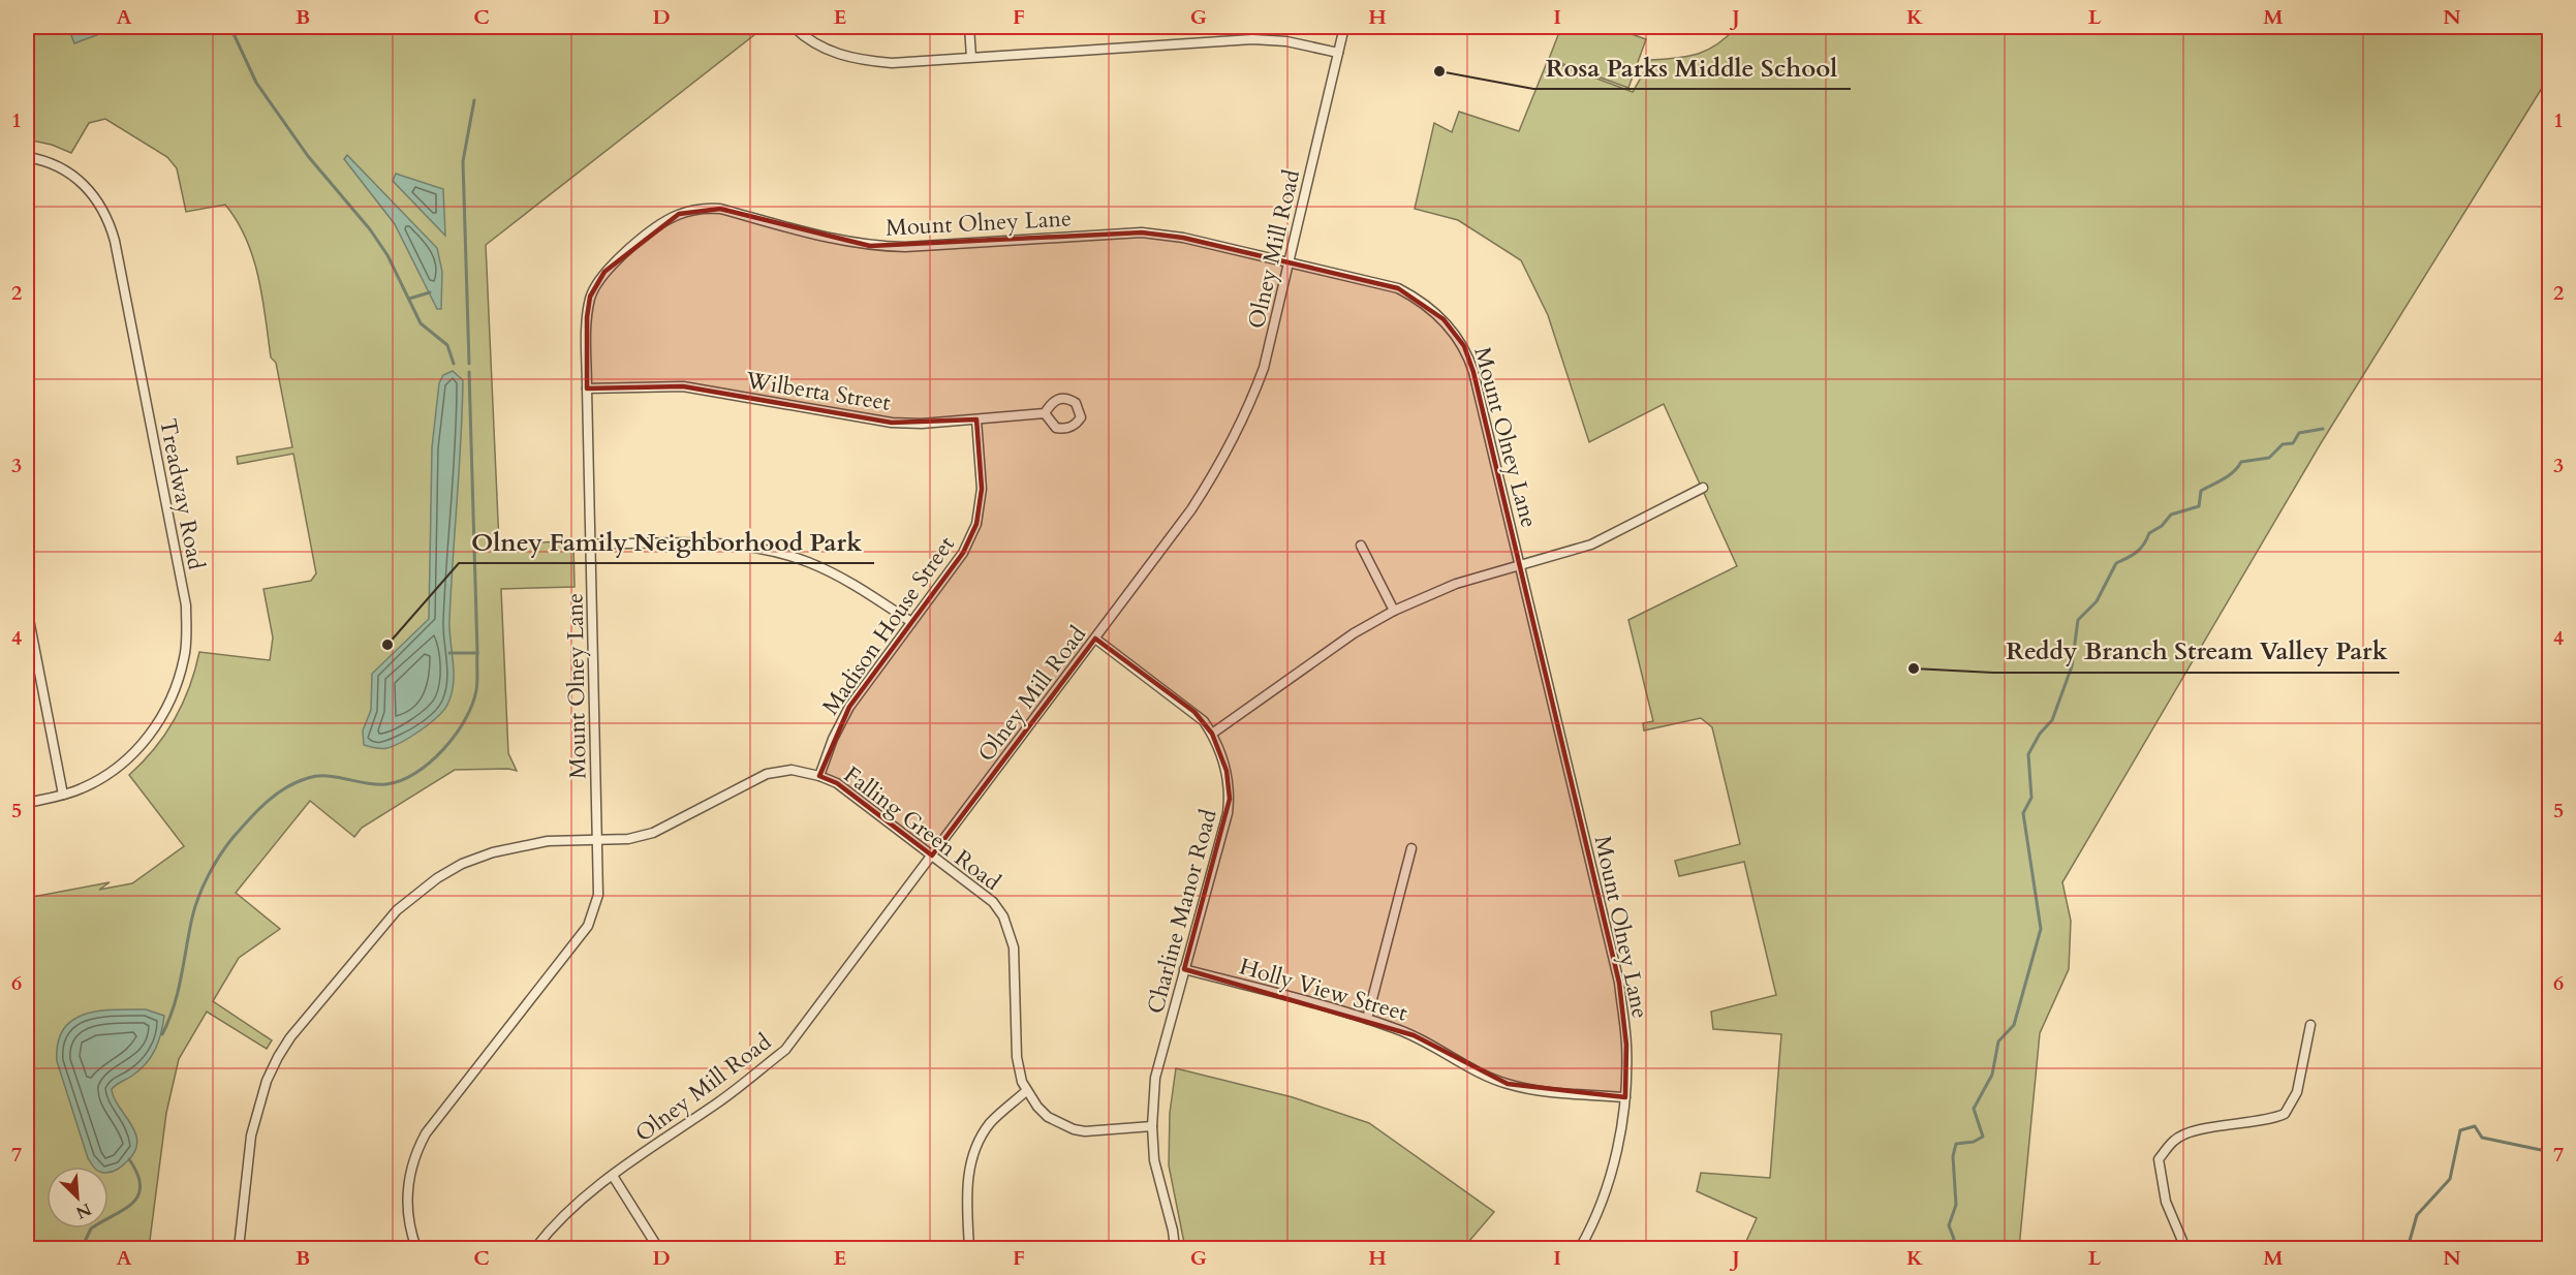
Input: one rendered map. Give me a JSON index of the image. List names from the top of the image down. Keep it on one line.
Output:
{"streets":{"street":["Mount Olney Lane","Olney Mill Road","Wilberta Street","Treadway Road","Madison House Street","Falling Green Road","Charline Manor Road","Holly View Street"]},"crossings":[["Mount Olney Lane","Olney Mill Road"],["Mount Olney Lane","Wilberta Street"],["Mount Olney Lane","Falling Green Road"],["Mount Olney Lane","Holly View Street"],["Olney Mill Road","Falling Green Road"],["Olney Mill Road","Charline Manor Road"],["Wilberta Street","Madison House Street"],["Madison House Street","Falling Green Road"],["Falling Green Road","Charline Manor Road"],["Charline Manor Road","Holly View Street"]],"places":["Rosa Parks Middle School","Olney Family Neighborhood Park","Reddy Branch Stream Valley Park"],"north":"bottom right","grid":{"columns":["A","B","C","D","E","F","G","H","I","J","K","L","M","N"],"rows":["1","2","3","4","5","6","7"]}}
